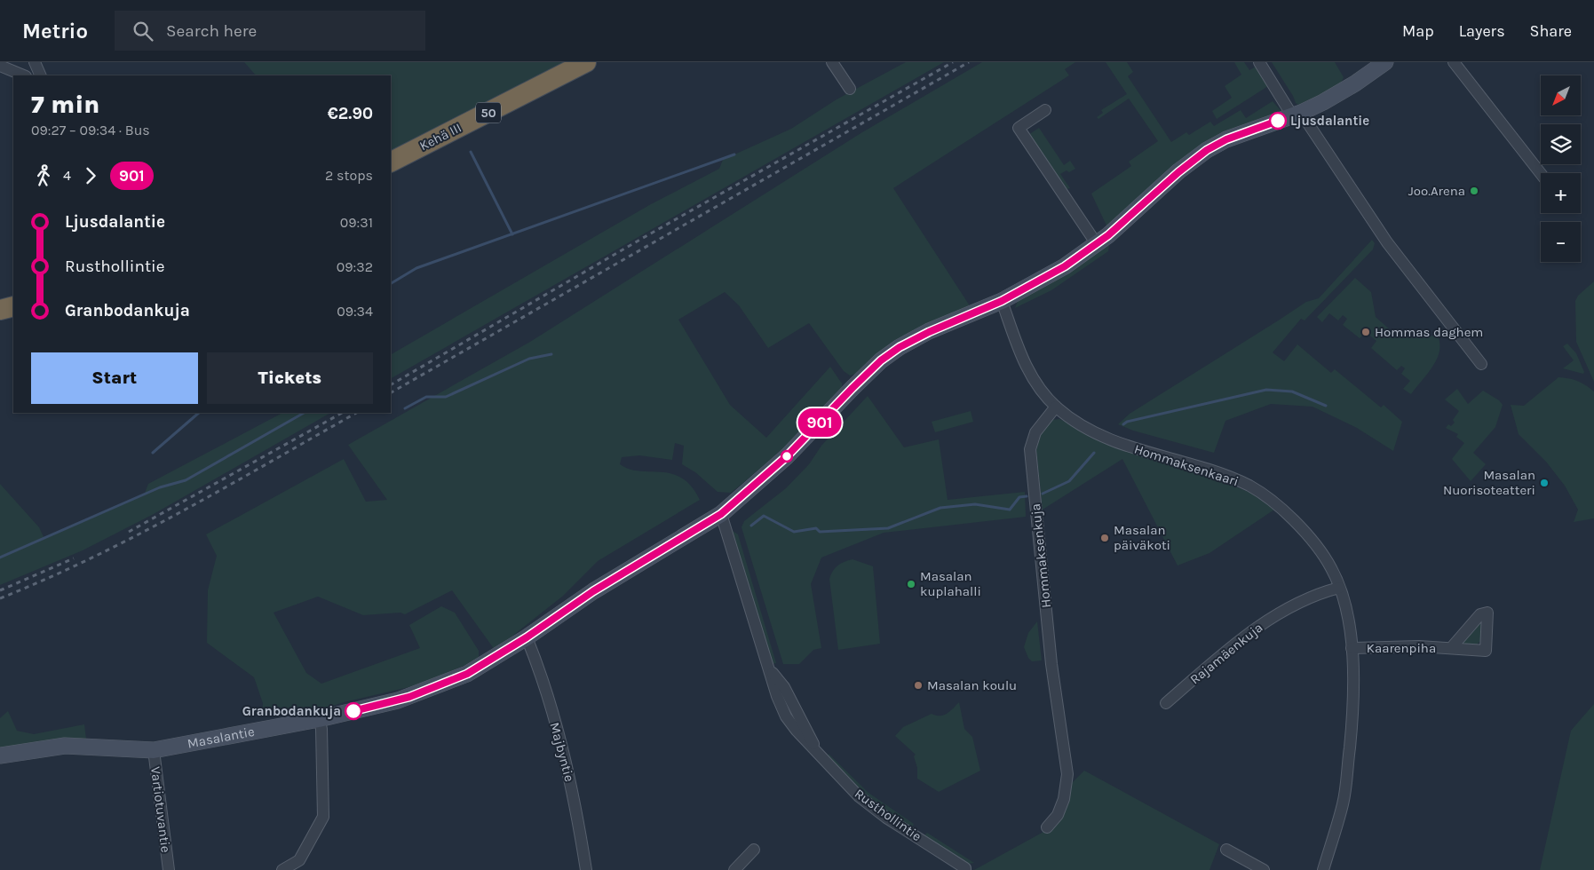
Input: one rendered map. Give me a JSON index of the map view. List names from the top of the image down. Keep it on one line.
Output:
{"streets":{"highway":["50","Kehä III"],"street":["Hommaksenkaari","Hommaksenkuja","Kaarenpiha","Rajamäenkuja","Masalantie","Majbyntie","Vartiotuvantie","Rusthollintie"]},"crossings":[["Hommaksenkaari","Hommaksenkuja"],["Hommaksenkaari","Kaarenpiha"],["Hommaksenkaari","Rajamäenkuja"],["Masalantie","Majbyntie"],["Masalantie","Vartiotuvantie"],["Masalantie","Rusthollintie"]],"places":["Ljusdalantie","Joo.Arena","Hommas daghem","Masalan Nuorisoteatteri","Masalan päiväkoti","Masalan kuplahalli","Masalan koulu","Granbodankuja"],"lines":["bus line 901"],"north":"bottom left","page":{"header":"Metrio","search":"Search here","nav":["Map","Layers","Share"],"on_map":"901","map_buttons":["+","−"],"heading":["7 min","09:27 – 09:34 · Bus","€2.90"],"legs":["4","901","2 stops"],"list":[{"name":"Ljusdalantie","value":"09:31"},{"name":"Rusthollintie","value":"09:32"},{"name":"Granbodankuja","value":"09:34"}],"buttons":["Start","Tickets"]}}
